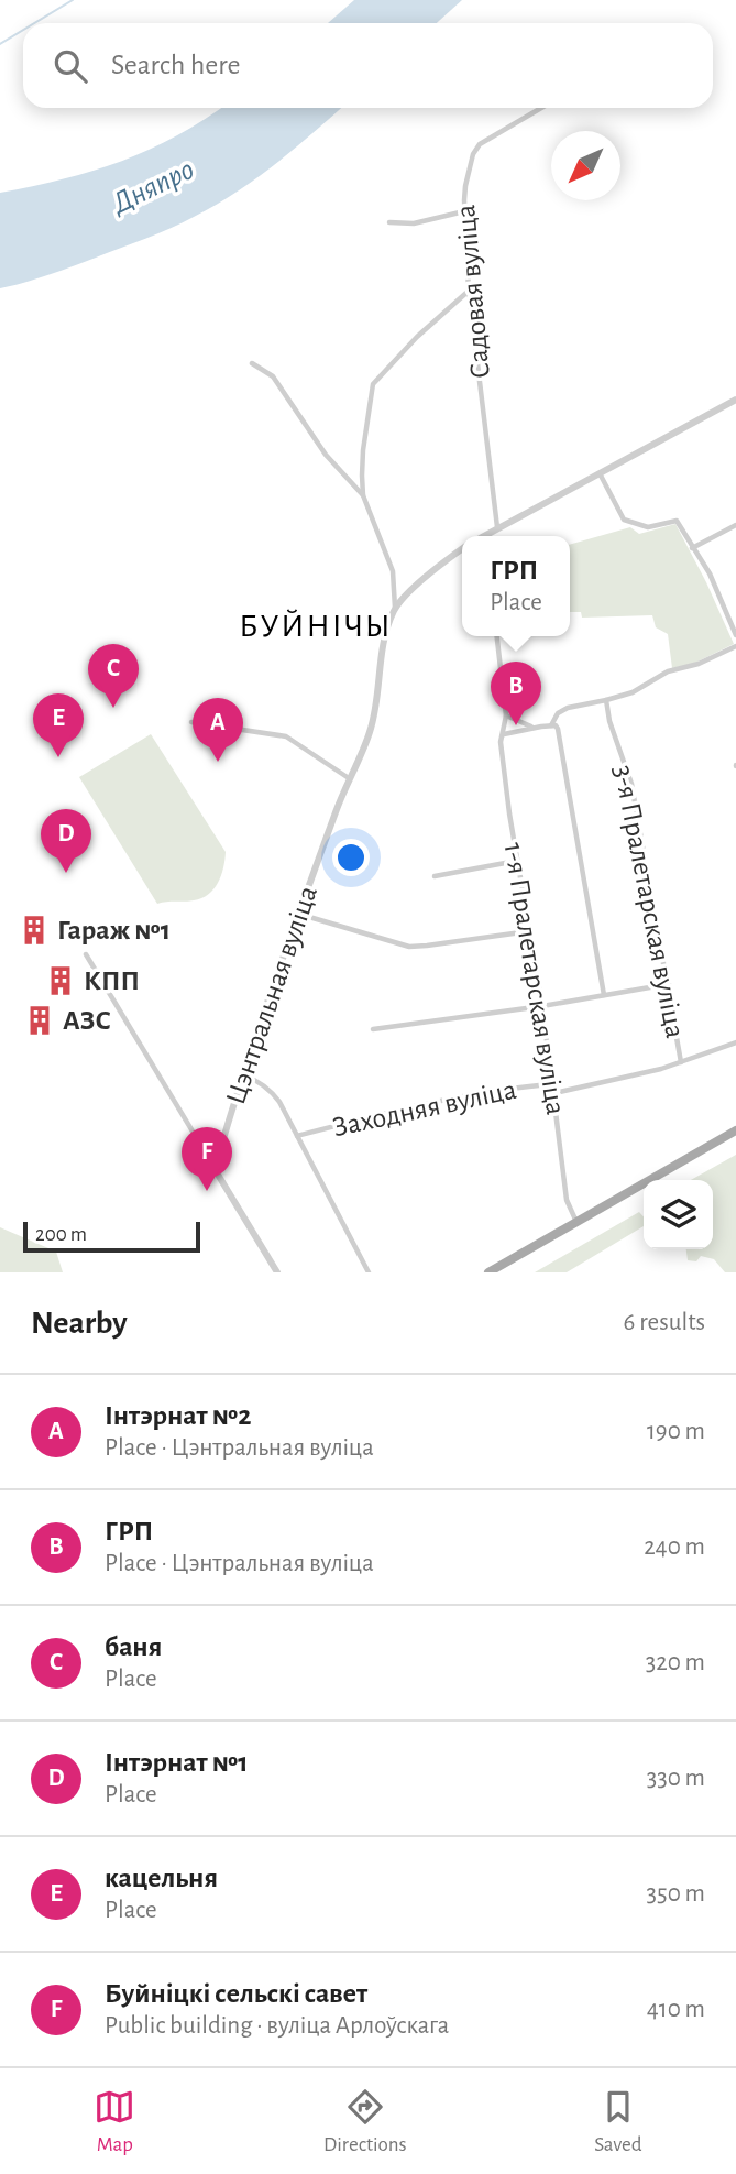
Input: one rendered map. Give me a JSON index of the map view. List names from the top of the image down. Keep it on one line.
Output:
{"streets":{"street":["Садовая вуліца","3-я Пралетарская вуліца","1-я Пралетарская вуліца","Цэнтральная вуліца","Заходняя вуліца"]},"crossings":[["Садовая вуліца","Цэнтральная вуліца"],["3-я Пралетарская вуліца","Заходняя вуліца"],["1-я Пралетарская вуліца","Заходняя вуліца"]],"districts":["БУЙНІЧЫ"],"water":["Дняпро"],"places":{"building":["Гараж №1","КПП","АЗС"]},"scale_bar":"200 m","north":"bottom left","page":{"search":"Search here","popup":["ГРП","Place"],"pins":["C","B","E","A","D","F"],"scale":"200 m","heading":["Nearby","6 results"],"list":[{"mark":"A","name":"Інтэрнат №2","note":"Place · Цэнтральная вуліца","value":"190 m"},{"mark":"B","name":"ГРП","note":"Place · Цэнтральная вуліца","value":"240 m"},{"mark":"C","name":"баня","note":"Place","value":"320 m"},{"mark":"D","name":"Інтэрнат №1","note":"Place","value":"330 m"},{"mark":"E","name":"кацельня","note":"Place","value":"350 m"},{"mark":"F","name":"Буйніцкі сельскі савет","note":"Public building · вуліца Арлоўскага","value":"410 m"}],"nav":["Map","Directions","Saved"]}}
